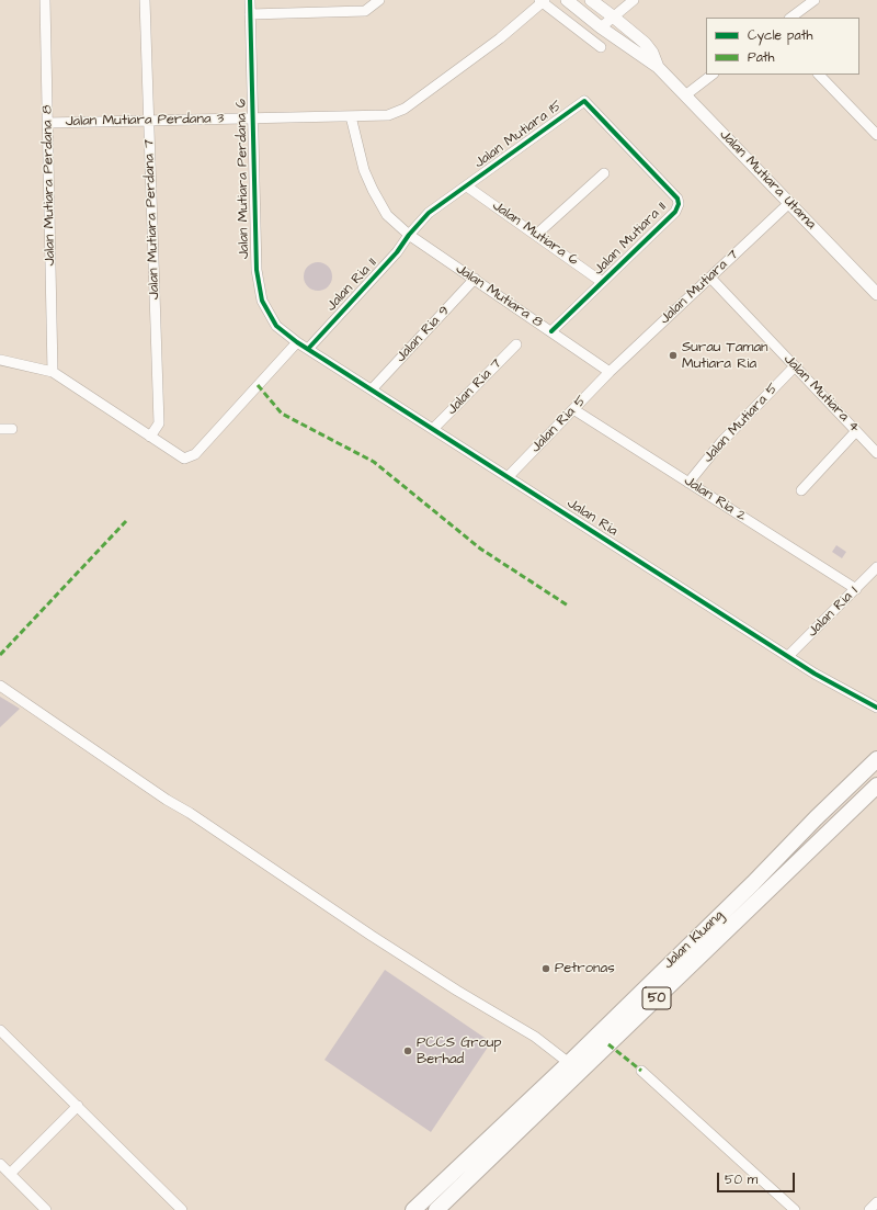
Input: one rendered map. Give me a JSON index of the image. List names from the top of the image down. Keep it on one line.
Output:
{"streets":{"highway":["Jalan Kluang","50"],"street":["Jalan Mutiara Perdana 3","Jalan Mutiara 15","Jalan Mutiara Perdana 6","Jalan Mutiara Utama","Jalan Mutiara Perdana 8","Jalan Mutiara Perdana 7","Jalan Mutiara 6","Jalan Mutiara 11","Jalan Ria 11","Jalan Mutiara 7","Jalan Mutiara 8","Jalan Ria 9","Jalan Ria 7","Jalan Mutiara 4","Jalan Mutiara 5","Jalan Ria 5","Jalan Ria 2","Jalan Ria","Jalan Ria 1"]},"crossings":[["Jalan Mutiara Perdana 3","Jalan Mutiara Perdana 6"],["Jalan Mutiara Perdana 3","Jalan Mutiara Perdana 8"],["Jalan Mutiara Perdana 3","Jalan Mutiara Perdana 7"],["Jalan Mutiara Perdana 3","Jalan Mutiara 8"],["Jalan Mutiara 15","Jalan Mutiara 6"],["Jalan Mutiara 15","Jalan Mutiara 11"],["Jalan Mutiara 15","Jalan Ria 11"],["Jalan Mutiara 15","Jalan Mutiara 8"],["Jalan Mutiara Perdana 6","Jalan Ria"],["Jalan Mutiara Utama","Jalan Mutiara 7"],["Jalan Mutiara 6","Jalan Mutiara 11"],["Jalan Mutiara 11","Jalan Mutiara 8"],["Jalan Ria 11","Jalan Mutiara 8"],["Jalan Ria 11","Jalan Ria"],["Jalan Mutiara 7","Jalan Mutiara 8"],["Jalan Mutiara 7","Jalan Mutiara 4"],["Jalan Mutiara 7","Jalan Ria 5"],["Jalan Mutiara 8","Jalan Ria 9"],["Jalan Mutiara 8","Jalan Ria 5"],["Jalan Ria 9","Jalan Ria"],["Jalan Ria 7","Jalan Ria"],["Jalan Mutiara 4","Jalan Mutiara 5"],["Jalan Mutiara 5","Jalan Ria 2"],["Jalan Ria 5","Jalan Ria 2"],["Jalan Ria 5","Jalan Ria"],["Jalan Ria 2","Jalan Ria 1"],["Jalan Ria","Jalan Ria 1"]],"places":["Surau Taman Mutiara Ria","Petronas","PCCS Group Berhad"],"legend":["Cycle path","Path"],"scale_bar":"50 m"}
